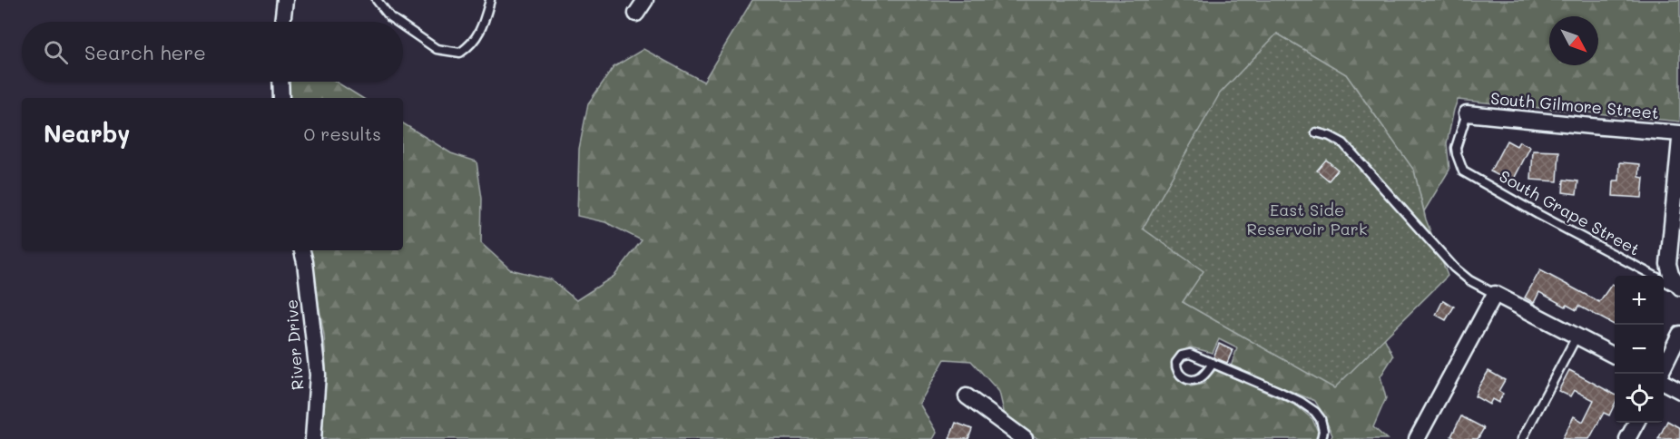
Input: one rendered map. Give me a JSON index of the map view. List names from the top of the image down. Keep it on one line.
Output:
{"streets":{"street":["South Gilmore Street","River Drive"],"lane":["South Grape Street"]},"crossings":[["South Gilmore Street","South Grape Street"]],"parks":["East Side Reservoir Park"],"north":"bottom right","page":{"search":"Search here","heading":["Nearby","0 results"],"map_buttons":["+","−"]}}
